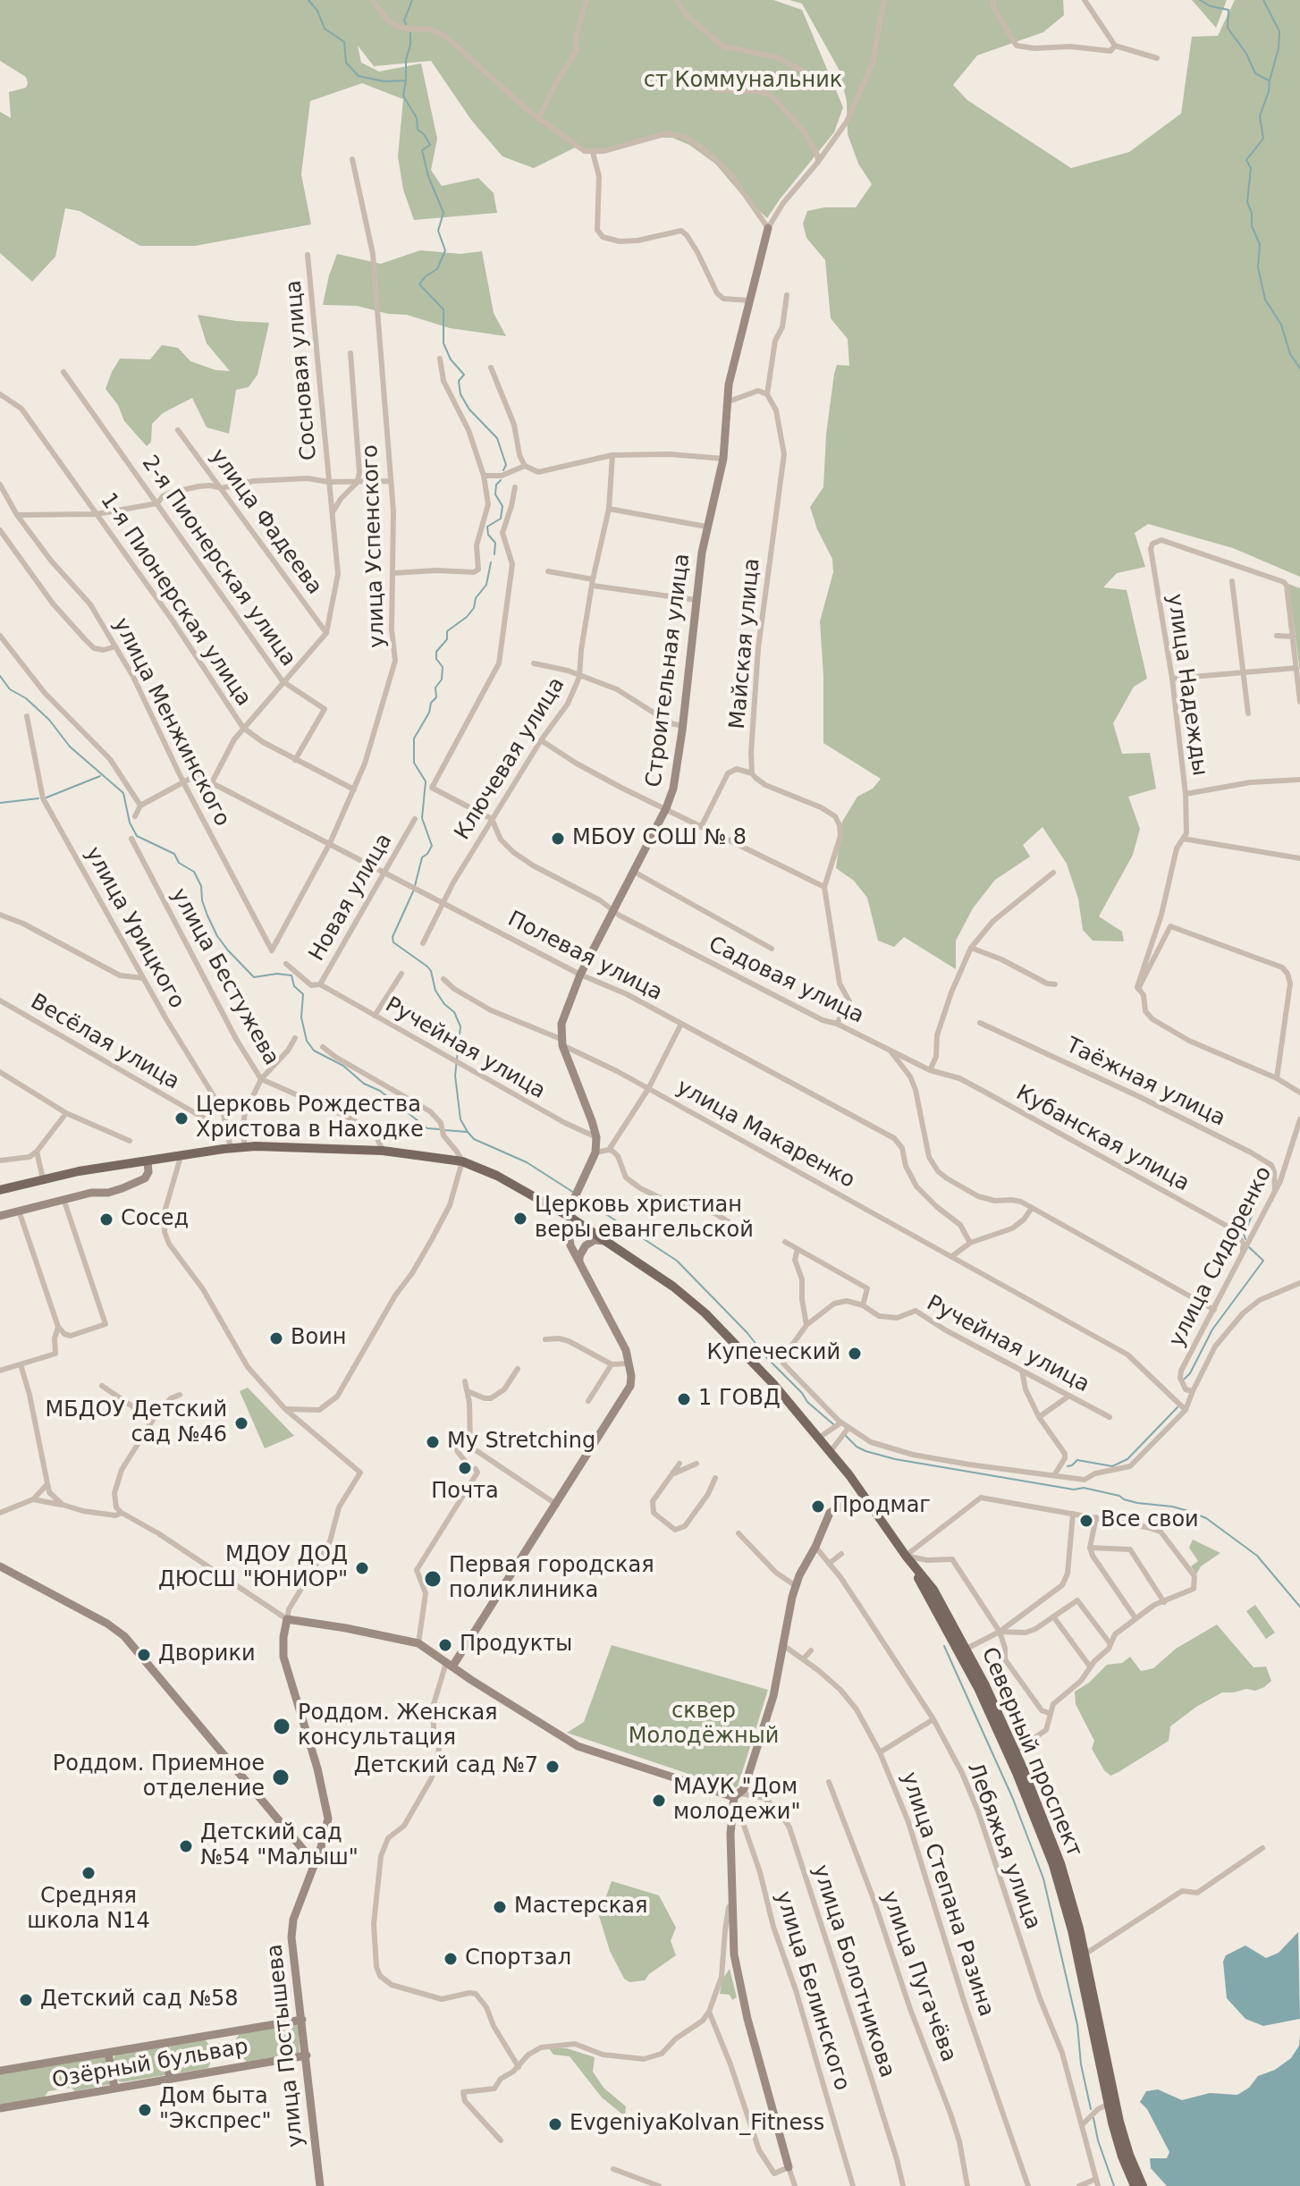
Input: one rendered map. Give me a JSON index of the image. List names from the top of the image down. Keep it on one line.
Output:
{"streets":{"main road":["Северный проспект"],"street":["Сосновая улица","улица Фадеева","улица Успенского","2-я Пионерская улица","1-я Пионерская улица","Майская улица","Строительная улица","улица Надежды","улица Менжинского","Ключевая улица","Новая улица","улица Урицкого","Полевая улица","улица Бестужева","Садовая улица","Весёлая улица","Ручейная улица","Таёжная улица","улица Макаренко","Кубанская улица","улица Сидоренко","Лебяжья улица","улица Степана Разина","улица Болотникова","улица Пугачёва","улица Белинского","улица Постышева","Озёрный бульвар"]},"crossings":[["Сосновая улица","улица Фадеева"],["Сосновая улица","улица Успенского"],["Сосновая улица","2-я Пионерская улица"],["Сосновая улица","1-я Пионерская улица"],["Сосновая улица","улица Менжинского"],["улица Успенского","1-я Пионерская улица"],["улица Успенского","улица Менжинского"],["улица Успенского","Полевая улица"],["2-я Пионерская улица","1-я Пионерская улица"],["Строительная улица","Полевая улица"],["Строительная улица","Садовая улица"],["Строительная улица","улица Макаренко"],["улица Менжинского","Полевая улица"],["Ключевая улица","Полевая улица"],["Ключевая улица","Садовая улица"],["Новая улица","Полевая улица"],["Новая улица","Ручейная улица"],["улица Урицкого","Весёлая улица"],["улица Урицкого","Северный проспект"],["улица Бестужева","Северный проспект"],["Садовая улица","Кубанская улица"],["Таёжная улица","улица Сидоренко"],["Кубанская улица","улица Сидоренко"],["улица Постышева","Озёрный бульвар"]],"parks":["ст Коммунальник","сквер Молодёжный"],"places":["МБОУ СОШ № 8","Церковь Рождества Христова в Находке","Церковь христиан веры евангельской","Сосед","Воин","Купеческий","1 ГОВД","МБДОУ Детский сад №46","My Stretching","Почта","Продмаг","Все свои","МДОУ ДОД ДЮСШ \"ЮНИОР\"","Первая городская поликлиника","Продукты","Дворики","Роддом. Женская консультация","Детский сад №7","Роддом. Приемное отделение","МАУК \"Дом молодежи\"","Детский сад №54 \"Малыш\"","Средняя школа N14","Мастерская","Спортзал","Детский сад №58","Дом быта \"Экспрес\"","EvgeniyaKolvan_Fitness"]}
